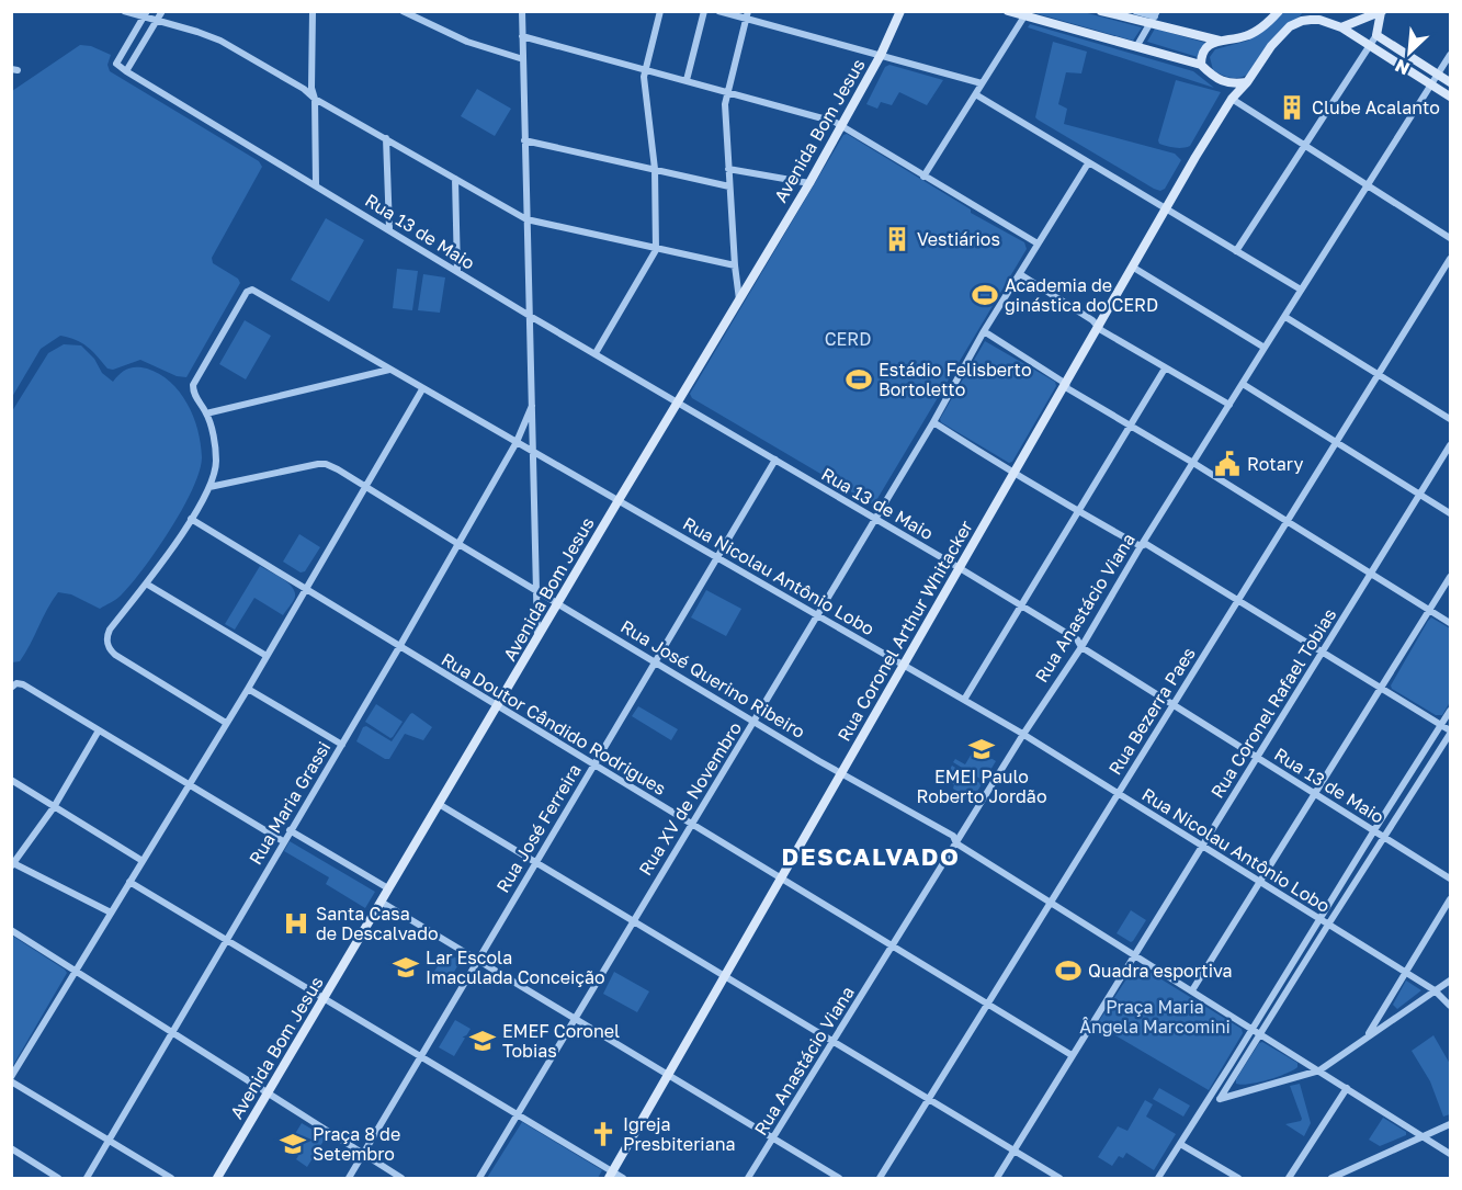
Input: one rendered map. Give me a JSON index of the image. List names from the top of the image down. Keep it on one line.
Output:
{"streets":{"main road":["Avenida Bom Jesus","Rua Coronel Arthur Whitacker"],"street":["Rua 13 de Maio","Rua Nicolau Antônio Lobo","Rua Anastácio Viana","Rua José Querino Ribeiro","Rua Coronel Rafael Tobias","Rua Bezerra Paes","Rua Doutor Cândido Rodrigues","Rua XV de Novembro","Rua Maria Grassi","Rua José Ferreira"]},"crossings":[["Avenida Bom Jesus","Rua 13 de Maio"],["Avenida Bom Jesus","Rua Nicolau Antônio Lobo"],["Avenida Bom Jesus","Rua José Querino Ribeiro"],["Avenida Bom Jesus","Rua Doutor Cândido Rodrigues"],["Rua 13 de Maio","Rua Anastácio Viana"],["Rua 13 de Maio","Rua Coronel Arthur Whitacker"],["Rua 13 de Maio","Rua Coronel Rafael Tobias"],["Rua 13 de Maio","Rua Bezerra Paes"],["Rua 13 de Maio","Rua XV de Novembro"],["Rua 13 de Maio","Rua José Ferreira"],["Rua Nicolau Antônio Lobo","Rua Anastácio Viana"],["Rua Nicolau Antônio Lobo","Rua Coronel Arthur Whitacker"],["Rua Nicolau Antônio Lobo","Rua Coronel Rafael Tobias"],["Rua Nicolau Antônio Lobo","Rua Bezerra Paes"],["Rua Nicolau Antônio Lobo","Rua XV de Novembro"],["Rua Nicolau Antônio Lobo","Rua Maria Grassi"],["Rua Nicolau Antônio Lobo","Rua José Ferreira"],["Rua Anastácio Viana","Rua José Querino Ribeiro"],["Rua Anastácio Viana","Rua Doutor Cândido Rodrigues"],["Rua Coronel Arthur Whitacker","Rua José Querino Ribeiro"],["Rua Coronel Arthur Whitacker","Rua Doutor Cândido Rodrigues"],["Rua José Querino Ribeiro","Rua Coronel Rafael Tobias"],["Rua José Querino Ribeiro","Rua Bezerra Paes"],["Rua José Querino Ribeiro","Rua XV de Novembro"],["Rua José Querino Ribeiro","Rua Maria Grassi"],["Rua José Querino Ribeiro","Rua José Ferreira"],["Rua Coronel Rafael Tobias","Rua Doutor Cândido Rodrigues"],["Rua Bezerra Paes","Rua Doutor Cândido Rodrigues"],["Rua Doutor Cândido Rodrigues","Rua XV de Novembro"],["Rua Doutor Cândido Rodrigues","Rua Maria Grassi"],["Rua Doutor Cândido Rodrigues","Rua José Ferreira"]],"districts":["DESCALVADO"],"parks":["CERD","Praça Maria Ângela Marcomini"],"places":{"building":["Clube Acalanto","Vestiários"],"sports":["Academia de ginástica do CERD","Estádio Felisberto Bortoletto","Quadra esportiva"],"public building":["Rotary"],"school or university":["EMEI Paulo Roberto Jordão","Lar Escola Imaculada Conceição","EMEF Coronel Tobias","Praça 8 de Setembro"],"hospital":["Santa Casa de Descalvado"],"church":["Igreja Presbiteriana"]},"north":"bottom left"}
